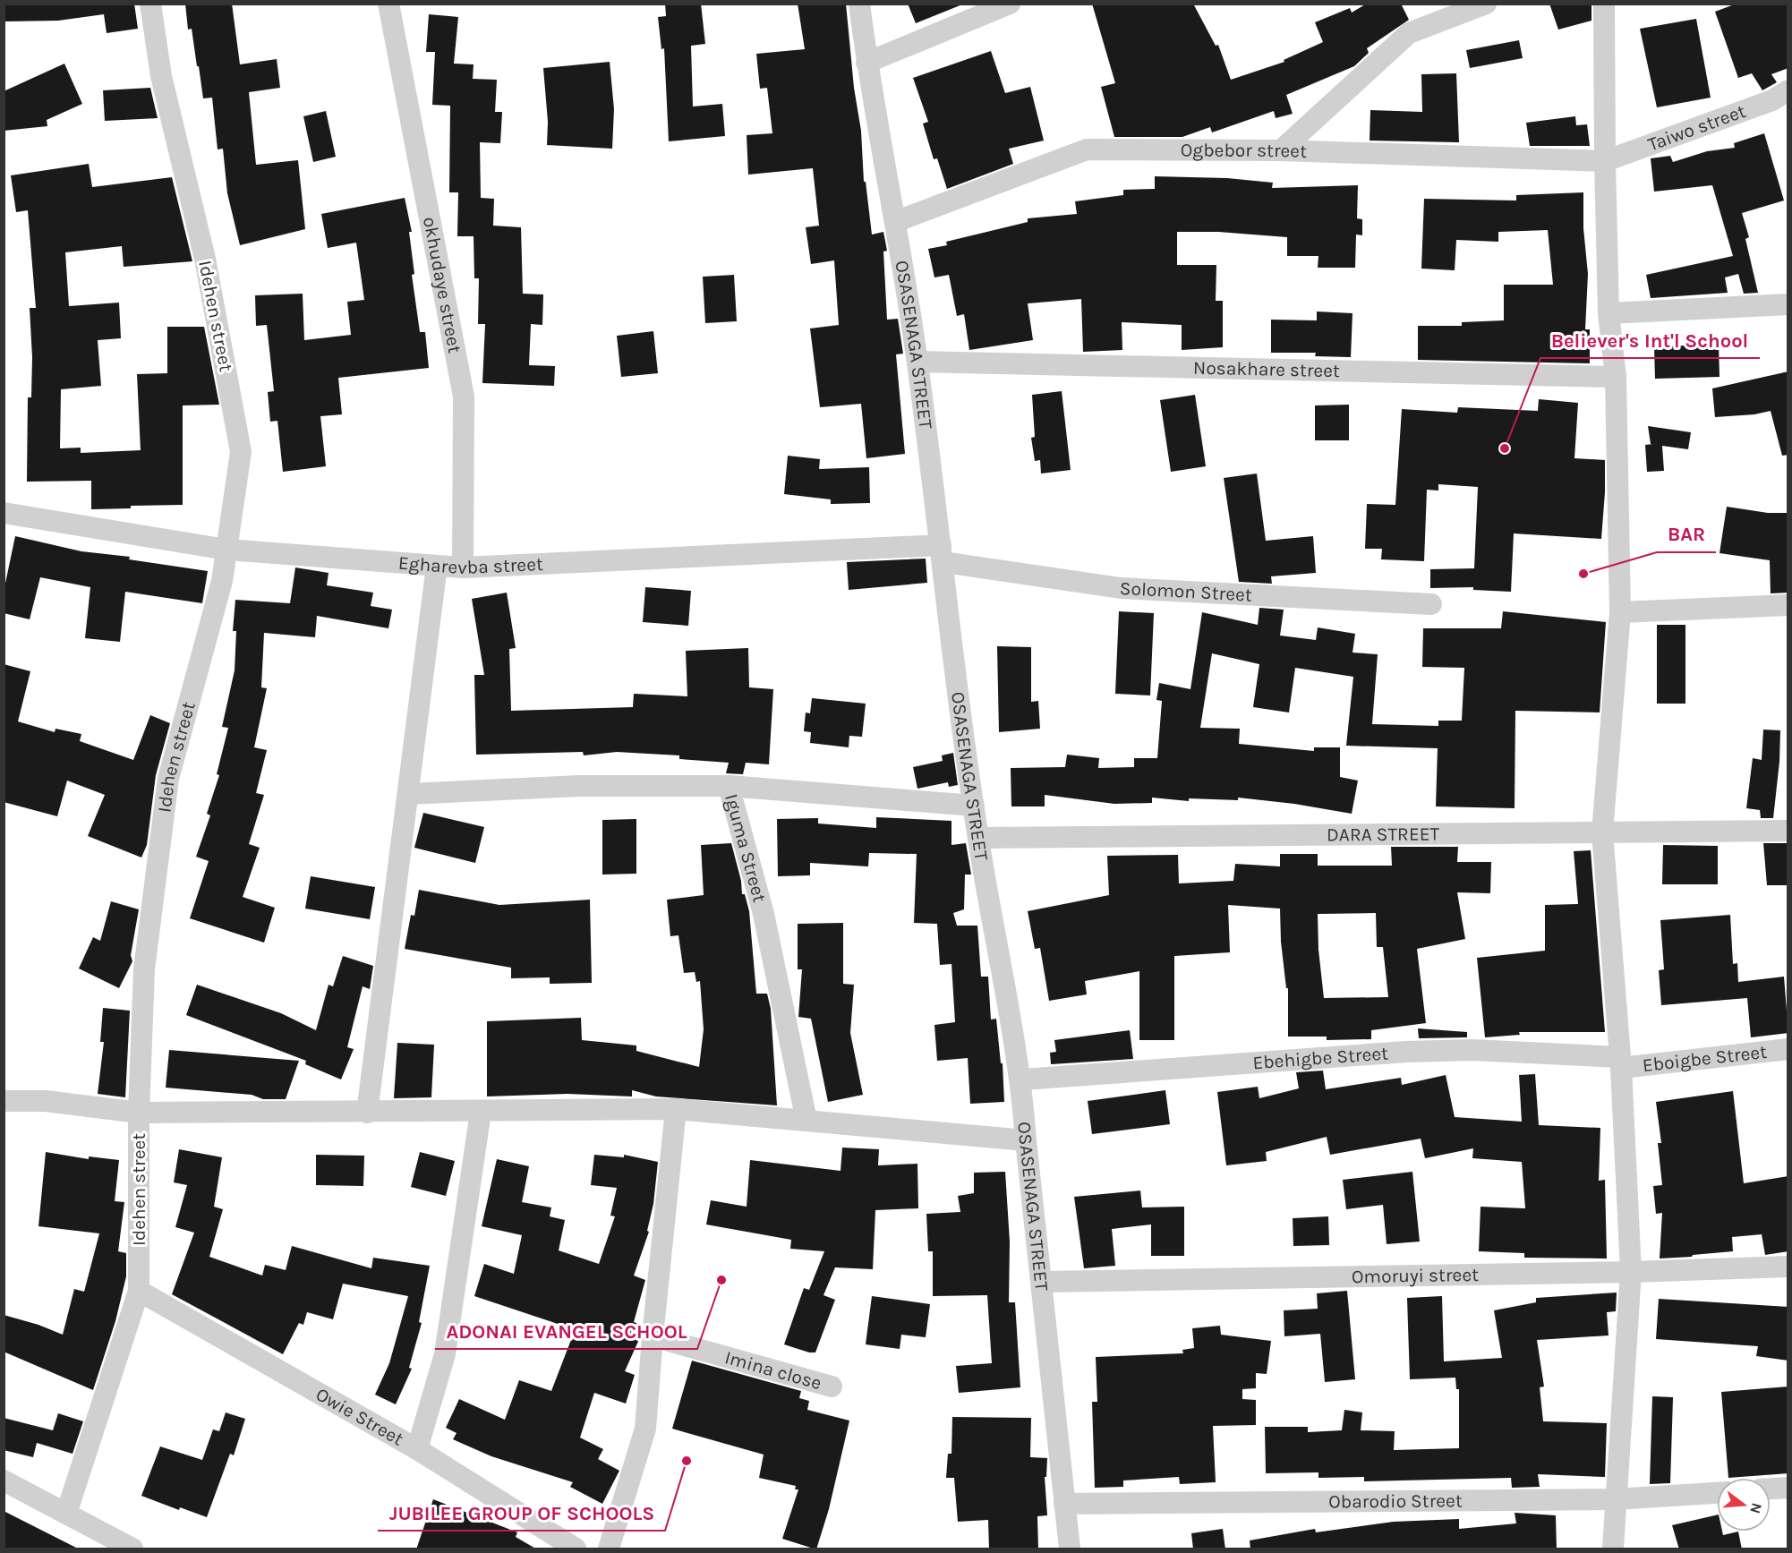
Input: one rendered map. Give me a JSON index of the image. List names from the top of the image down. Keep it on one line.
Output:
{"streets":{"street":["Taiwo street","Ogbebor street","okhudaye street","Idehen street","OSASENAGA STREET","Nosakhare street","Egharevba street","Solomon Street","DARA STREET","Iguma Street","Ebehigbe Street","Eboigbe Street","Omoruyi street","Imina close","Owie Street","Obarodio Street"]},"crossings":[["Taiwo street","Ogbebor street"],["Ogbebor street","OSASENAGA STREET"],["okhudaye street","Egharevba street"],["Idehen street","Egharevba street"],["Idehen street","Owie Street"],["OSASENAGA STREET","Nosakhare street"],["OSASENAGA STREET","Egharevba street"],["OSASENAGA STREET","Solomon Street"],["OSASENAGA STREET","DARA STREET"],["OSASENAGA STREET","Iguma Street"],["OSASENAGA STREET","Ebehigbe Street"],["OSASENAGA STREET","Omoruyi street"],["OSASENAGA STREET","Obarodio Street"],["Egharevba street","Solomon Street"],["Ebehigbe Street","Eboigbe Street"]],"places":["Believer's Int'l School","BAR","ADONAI EVANGEL SCHOOL","JUBILEE GROUP OF SCHOOLS"],"north":"right"}
